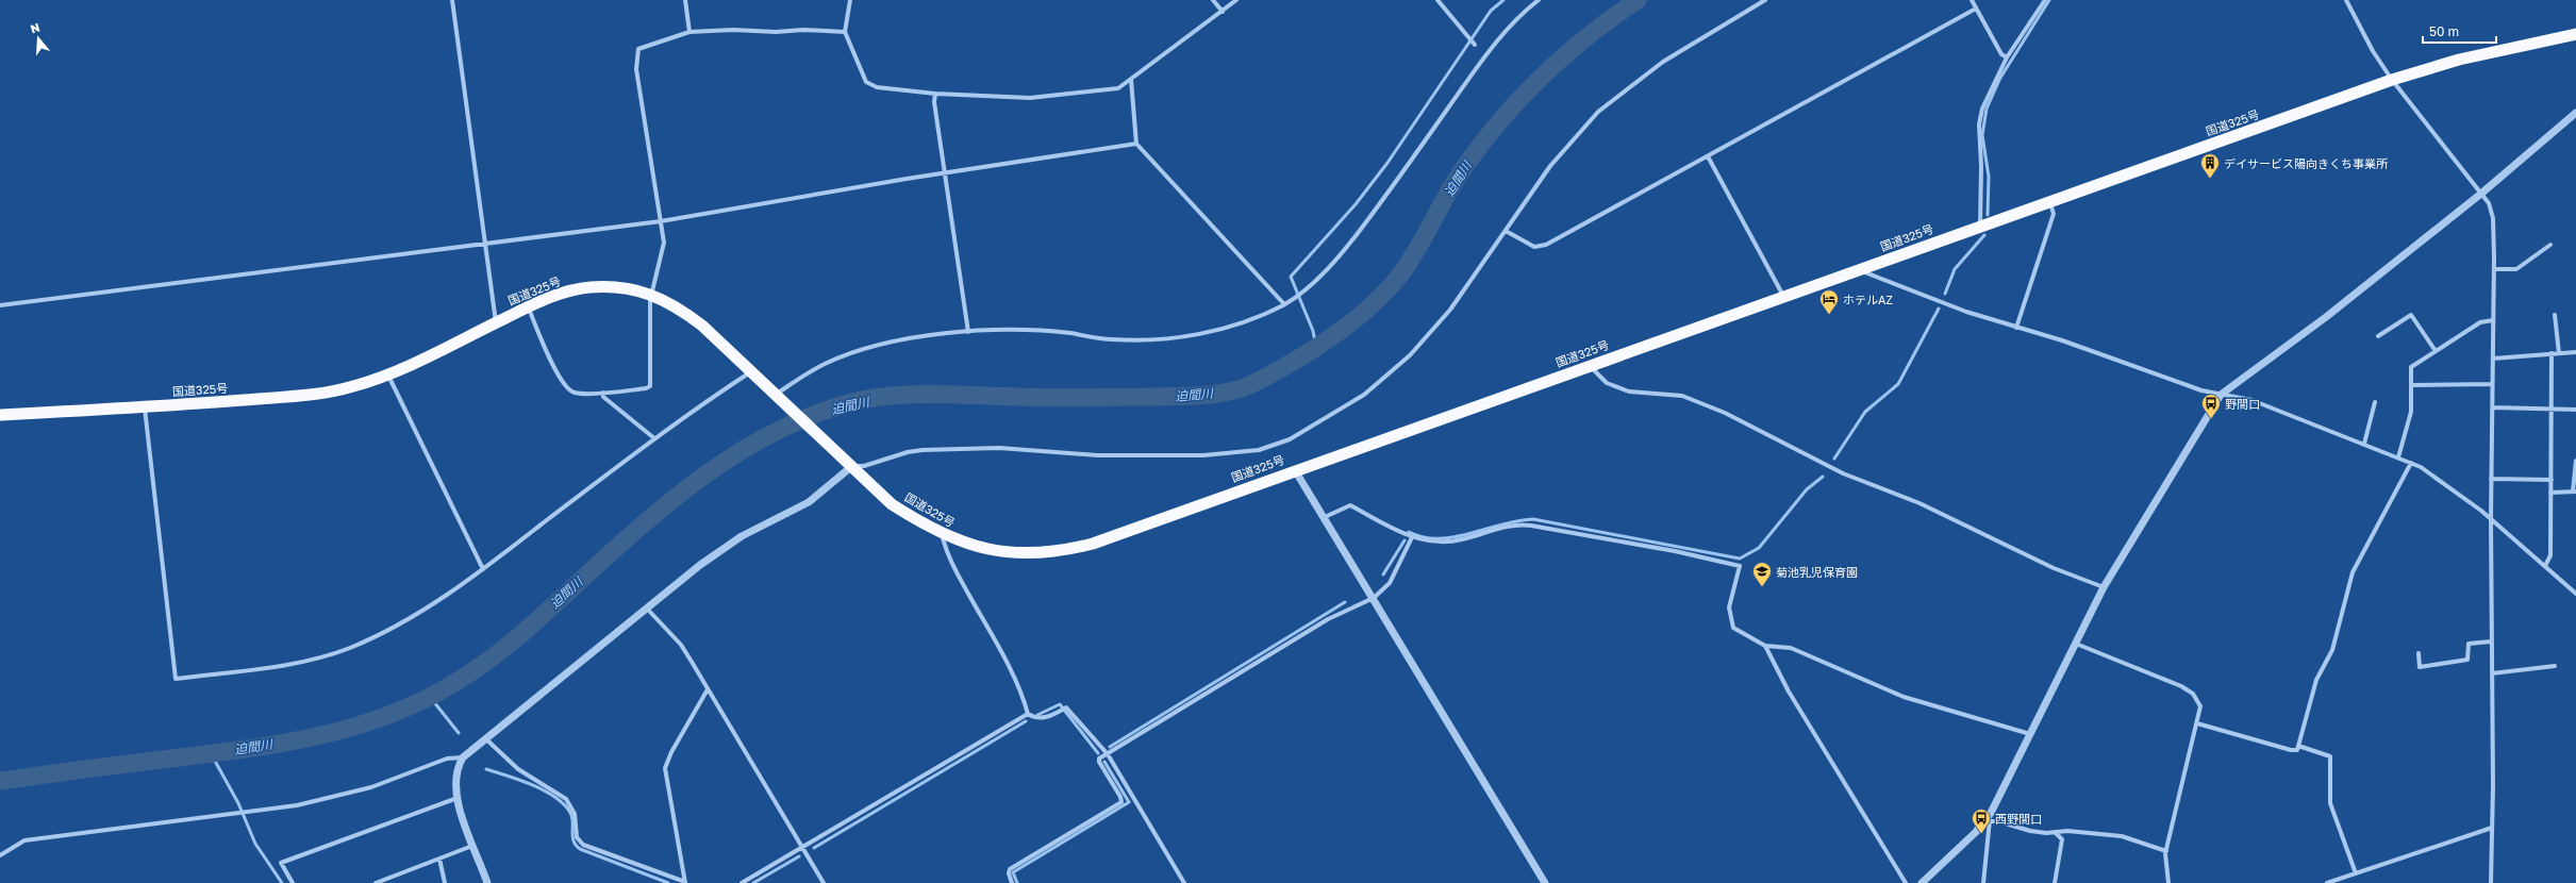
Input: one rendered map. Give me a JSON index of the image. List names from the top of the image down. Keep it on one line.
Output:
{"streets":{"highway":["国道325号"]},"water":["迫間川"],"places":{"building":["デイサービス陽向きくち事業所"],"hotel":["ホテルAZ"],"bus stop":["野間口","西野間口"],"school or university":["菊池乳児保育園"]},"scale_bar":"50 m","north":"top"}
